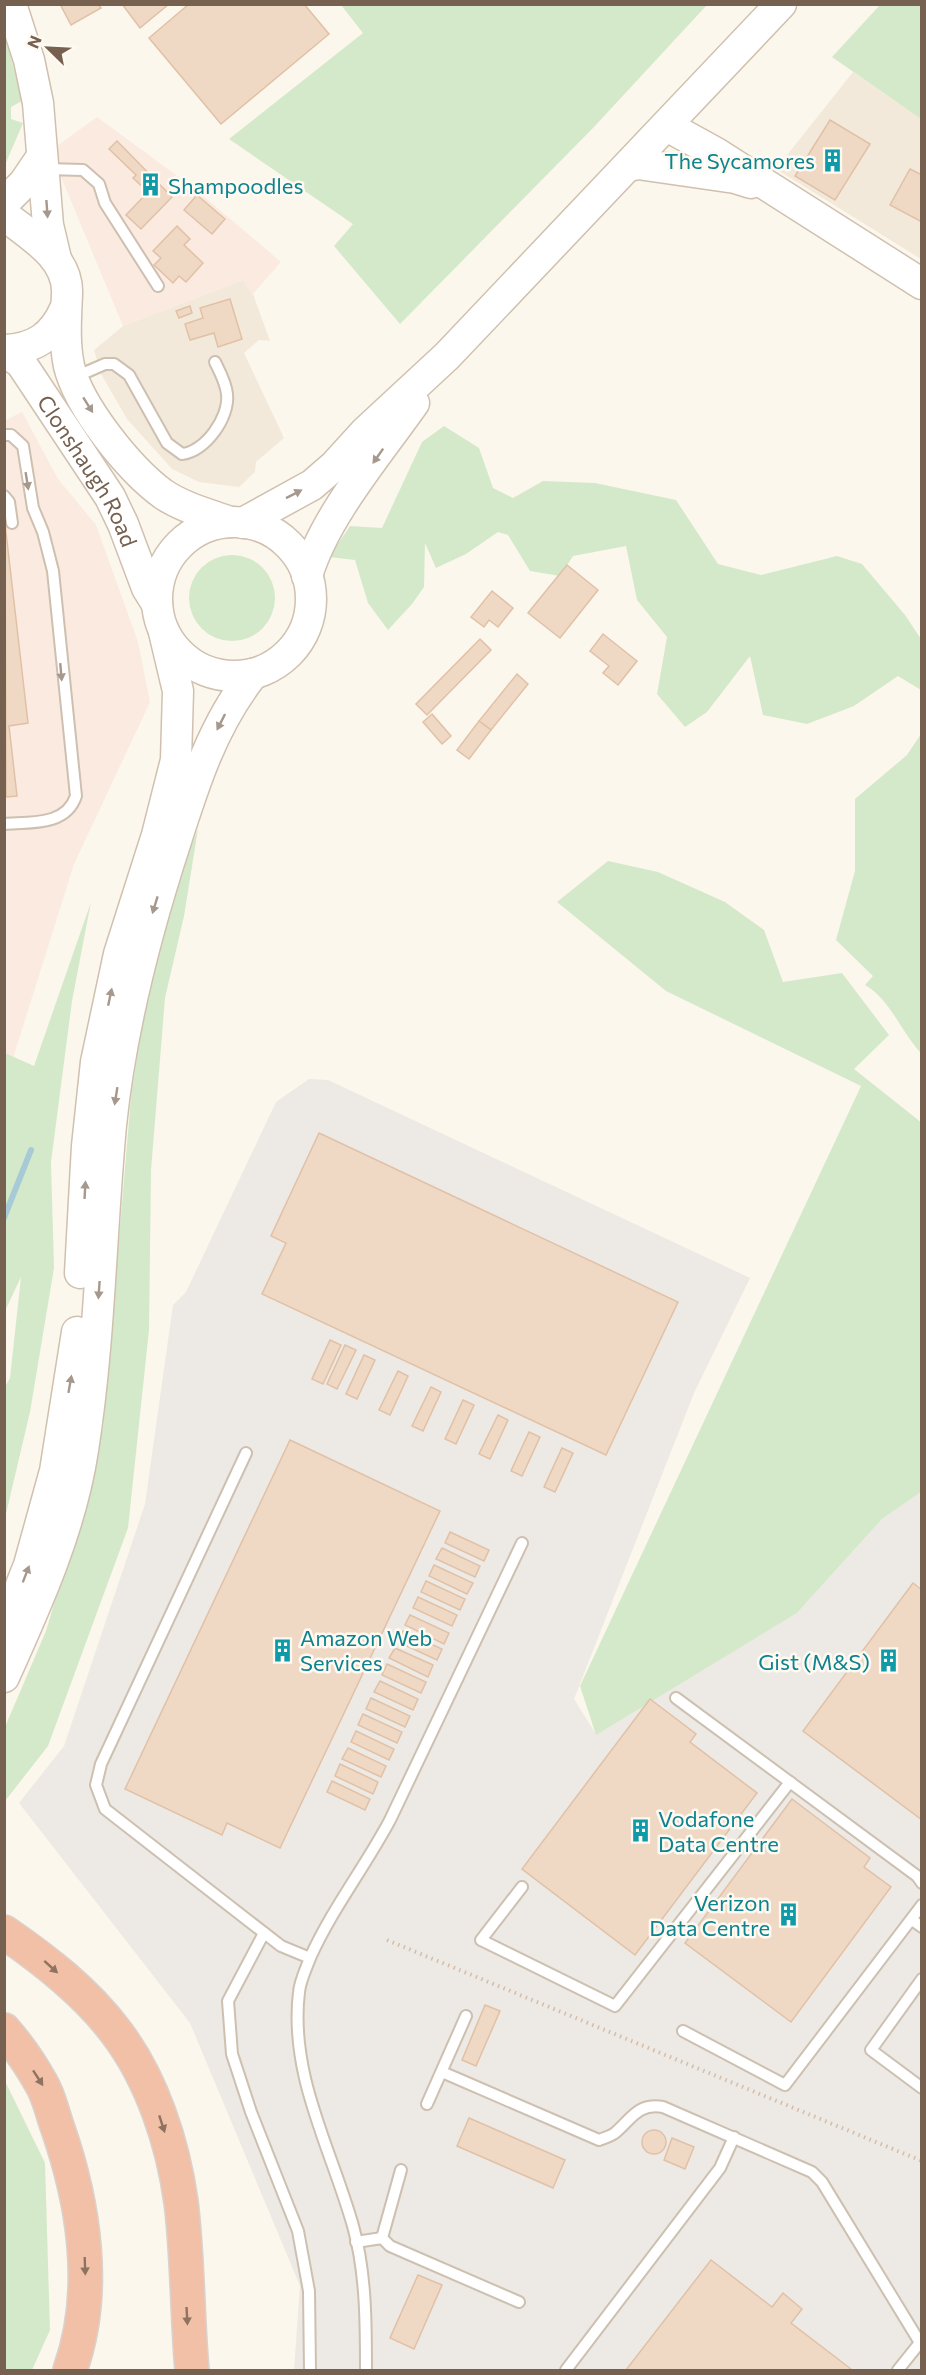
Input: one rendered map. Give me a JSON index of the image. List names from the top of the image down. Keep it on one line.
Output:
{"streets":{"main road":["Clonshaugh Road"]},"places":{"building":["The Sycamores","Shampoodles","Amazon Web Services","Gist (M&S)","Vodafone Data Centre","Verizon Data Centre"]},"north":"top left"}
